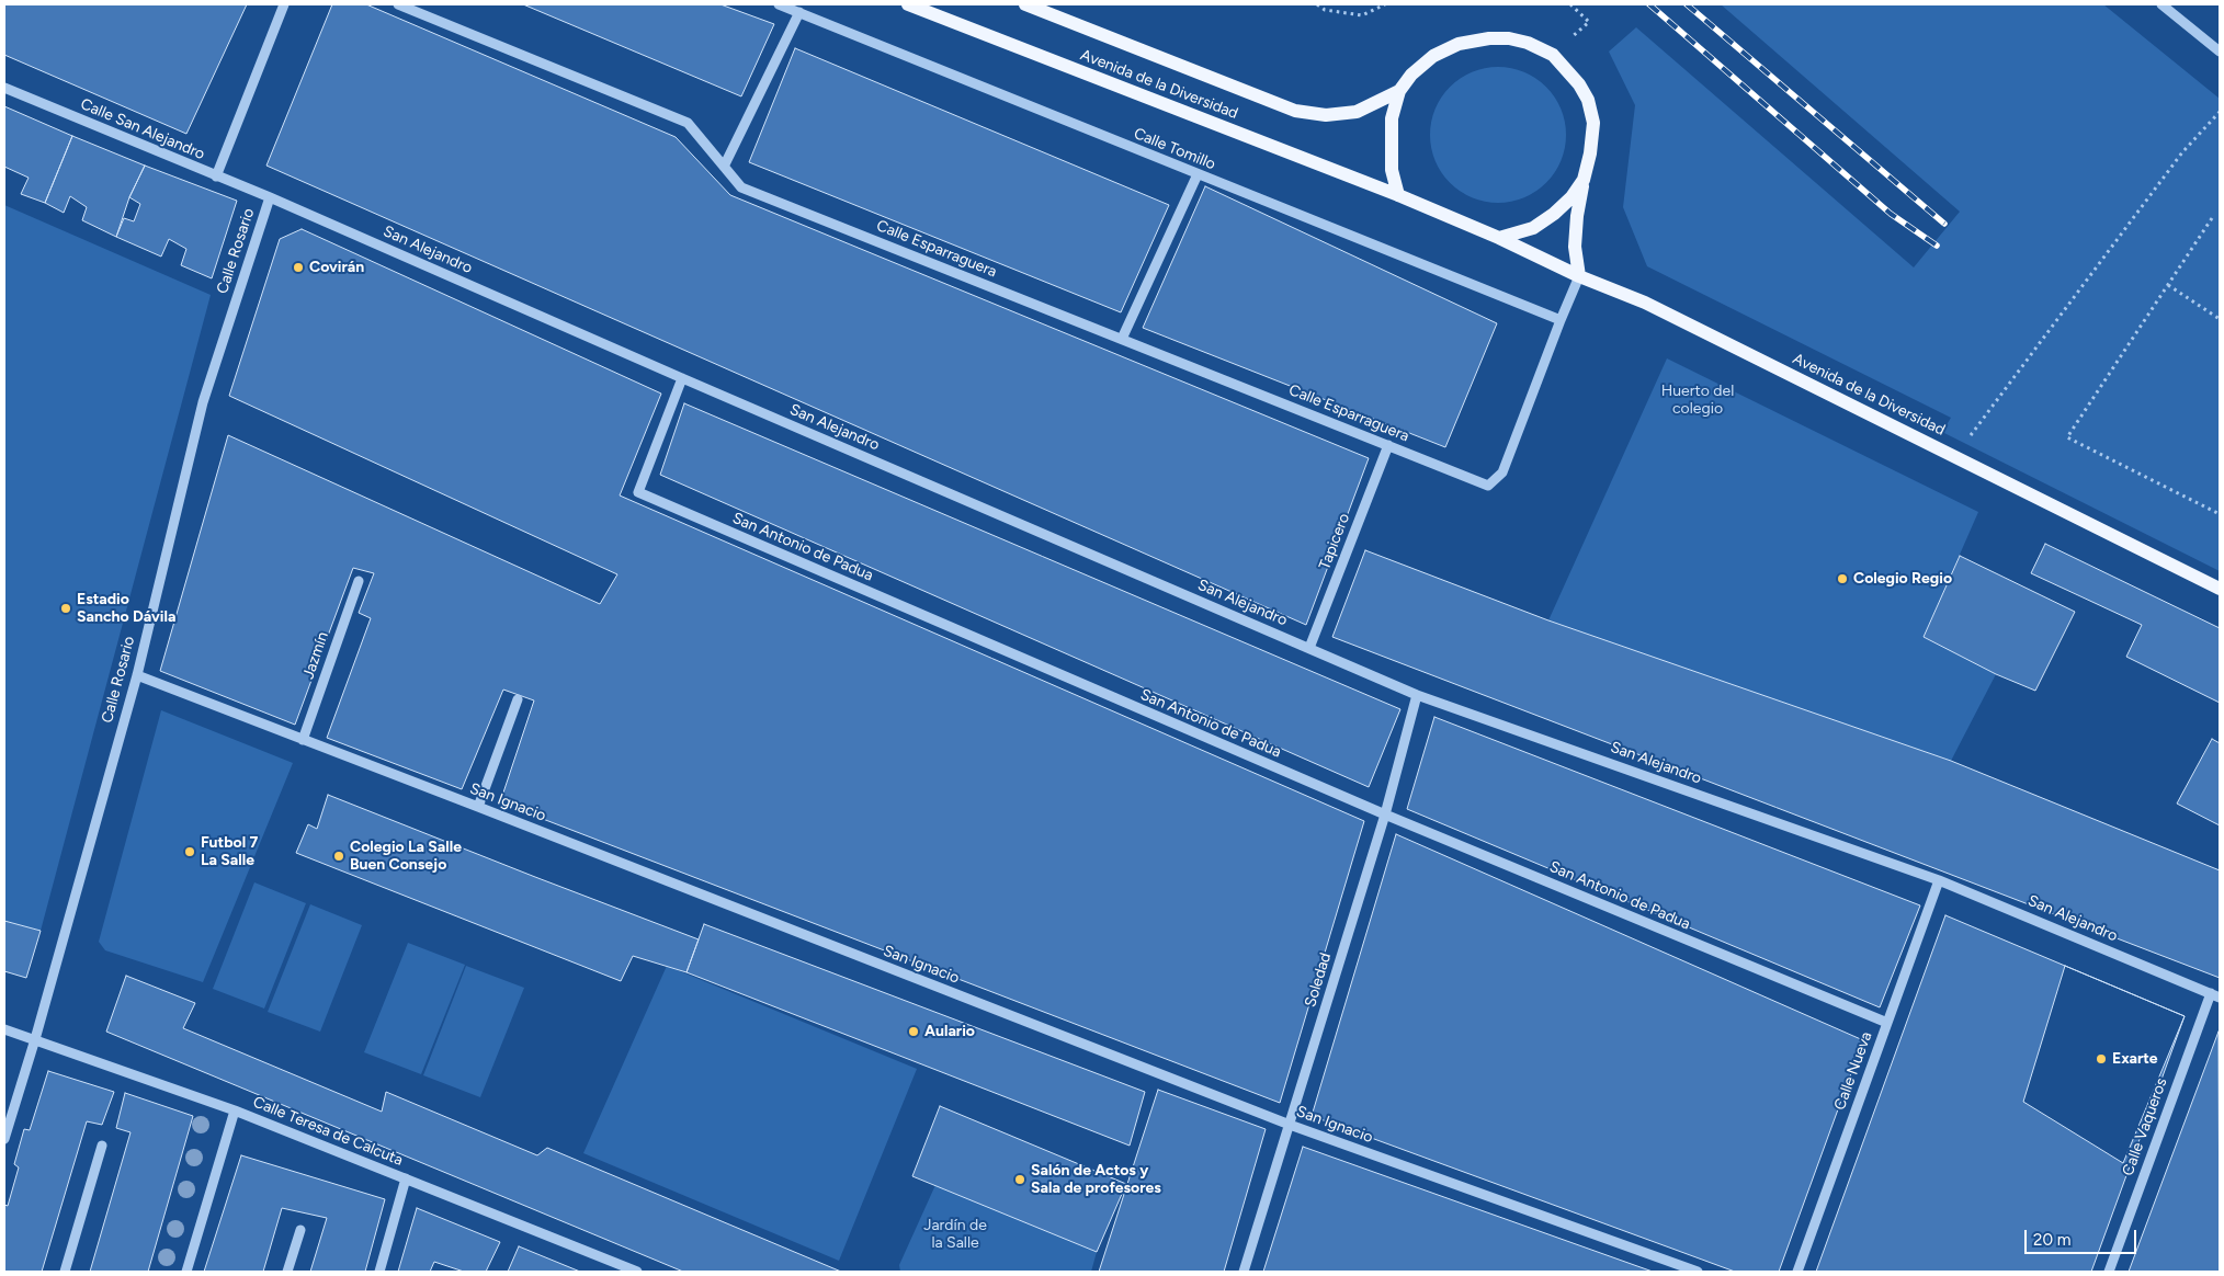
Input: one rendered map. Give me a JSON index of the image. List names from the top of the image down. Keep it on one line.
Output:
{"streets":{"main road":["Avenida de la Diversidad"],"street":["Calle San Alejandro","Calle Tomillo","Calle Esparraguera","San Alejandro","Calle Rosario","Tapicero","San Antonio de Padua","Jazmín","San Ignacio","Soledad","Calle Nueva","Calle Vaqueros","Calle Teresa de Calcuta"]},"crossings":[["Calle San Alejandro","San Alejandro"],["Calle San Alejandro","Calle Rosario"],["Calle Tomillo","Calle Esparraguera"],["Calle Esparraguera","Tapicero"],["San Alejandro","Calle Rosario"],["San Alejandro","Tapicero"],["San Alejandro","San Antonio de Padua"],["San Alejandro","Soledad"],["San Alejandro","Calle Nueva"],["San Alejandro","Calle Vaqueros"],["Calle Rosario","San Ignacio"],["Calle Rosario","Calle Teresa de Calcuta"],["San Antonio de Padua","Soledad"],["San Antonio de Padua","Calle Nueva"],["Jazmín","San Ignacio"],["San Ignacio","Soledad"]],"parks":["Huerto del colegio","Jardín de la Salle"],"places":["Covirán","Colegio Regio","Estadio Sancho Dávila","Futbol 7 La Salle","Colegio La Salle Buen Consejo","Aulario","Exarte","Salón de Actos y Sala de profesores"],"scale_bar":"20 m"}
